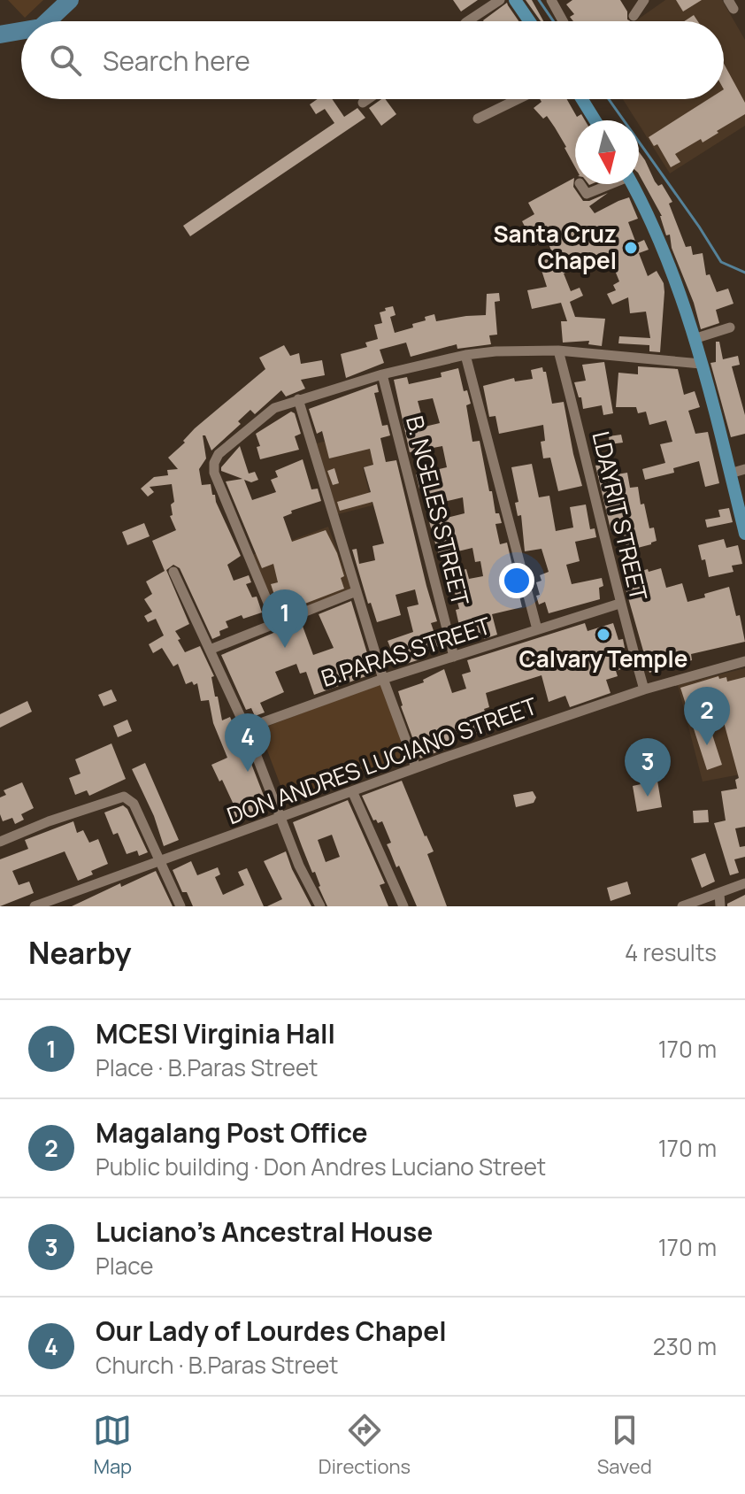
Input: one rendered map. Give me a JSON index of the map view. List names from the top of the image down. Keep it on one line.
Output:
{"streets":{"street":["B. NGELES STREET","LDAYRIT STREET","B.PARAS STREET","DON ANDRES LUCIANO STREET"]},"crossings":[["B. NGELES STREET","B.PARAS STREET"],["LDAYRIT STREET","B.PARAS STREET"],["LDAYRIT STREET","DON ANDRES LUCIANO STREET"]],"places":["Santa Cruz Chapel","Calvary Temple"],"north":"bottom","page":{"search":"Search here","pins":["1","2","4","3"],"heading":["Nearby","4 results"],"list":[{"mark":"1","name":"MCESI Virginia Hall","note":"Place · B.Paras Street","value":"170 m"},{"mark":"2","name":"Magalang Post Office","note":"Public building · Don Andres Luciano Street","value":"170 m"},{"mark":"3","name":"Luciano's Ancestral House","note":"Place","value":"170 m"},{"mark":"4","name":"Our Lady of Lourdes Chapel","note":"Church · B.Paras Street","value":"230 m"}],"nav":["Map","Directions","Saved"]}}
